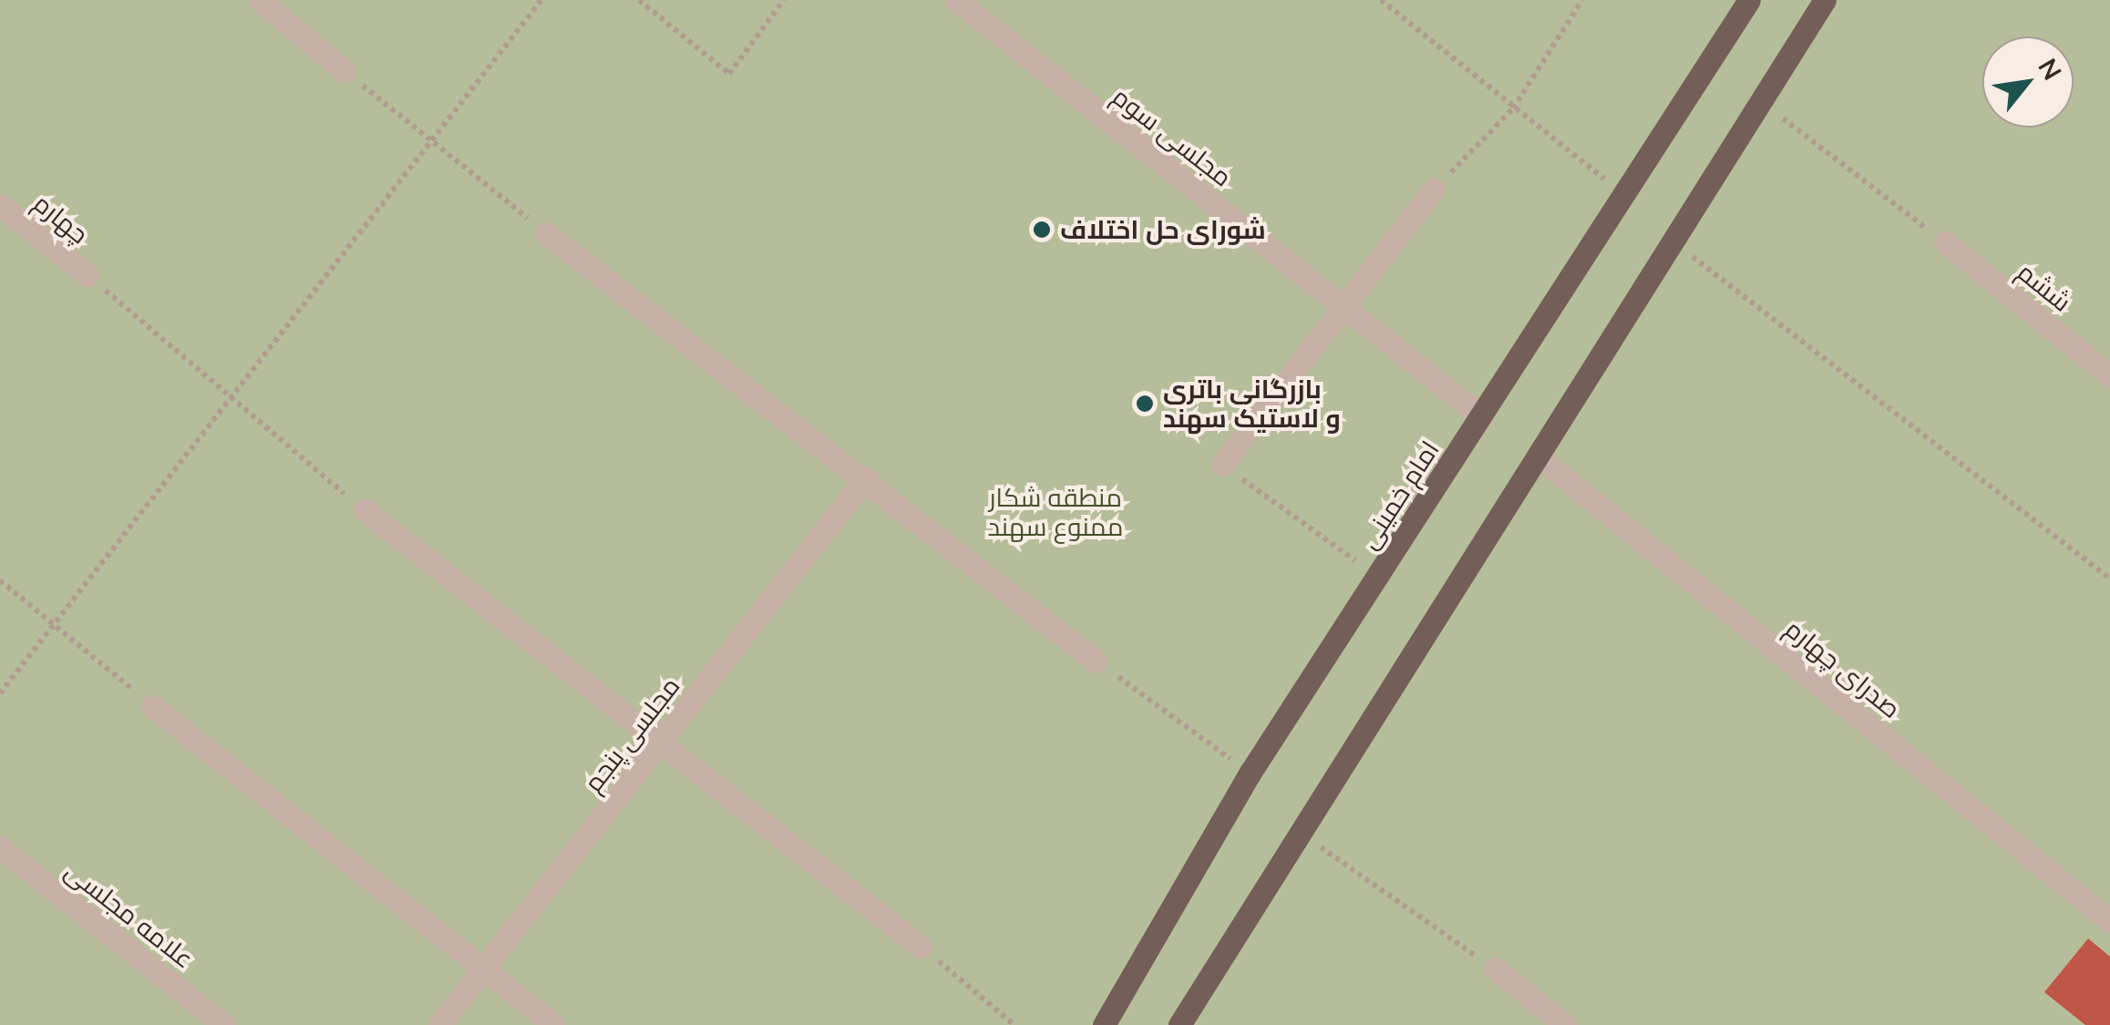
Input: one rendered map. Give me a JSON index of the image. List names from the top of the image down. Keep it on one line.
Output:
{"streets":{"main road":["امام خمینی"],"street":["مجلسی سوم","چهارم","ششم","صدرای چهارم","مجلسی پنجم","علامه مجلسی"]},"crossings":[["مجلسی سوم","امام خمینی"]],"parks":["منطقه شکار ممنوع سهند"],"places":["شورای حل اختلاف","بازرگانی باتری و لاستیک سهند"],"north":"top right"}
